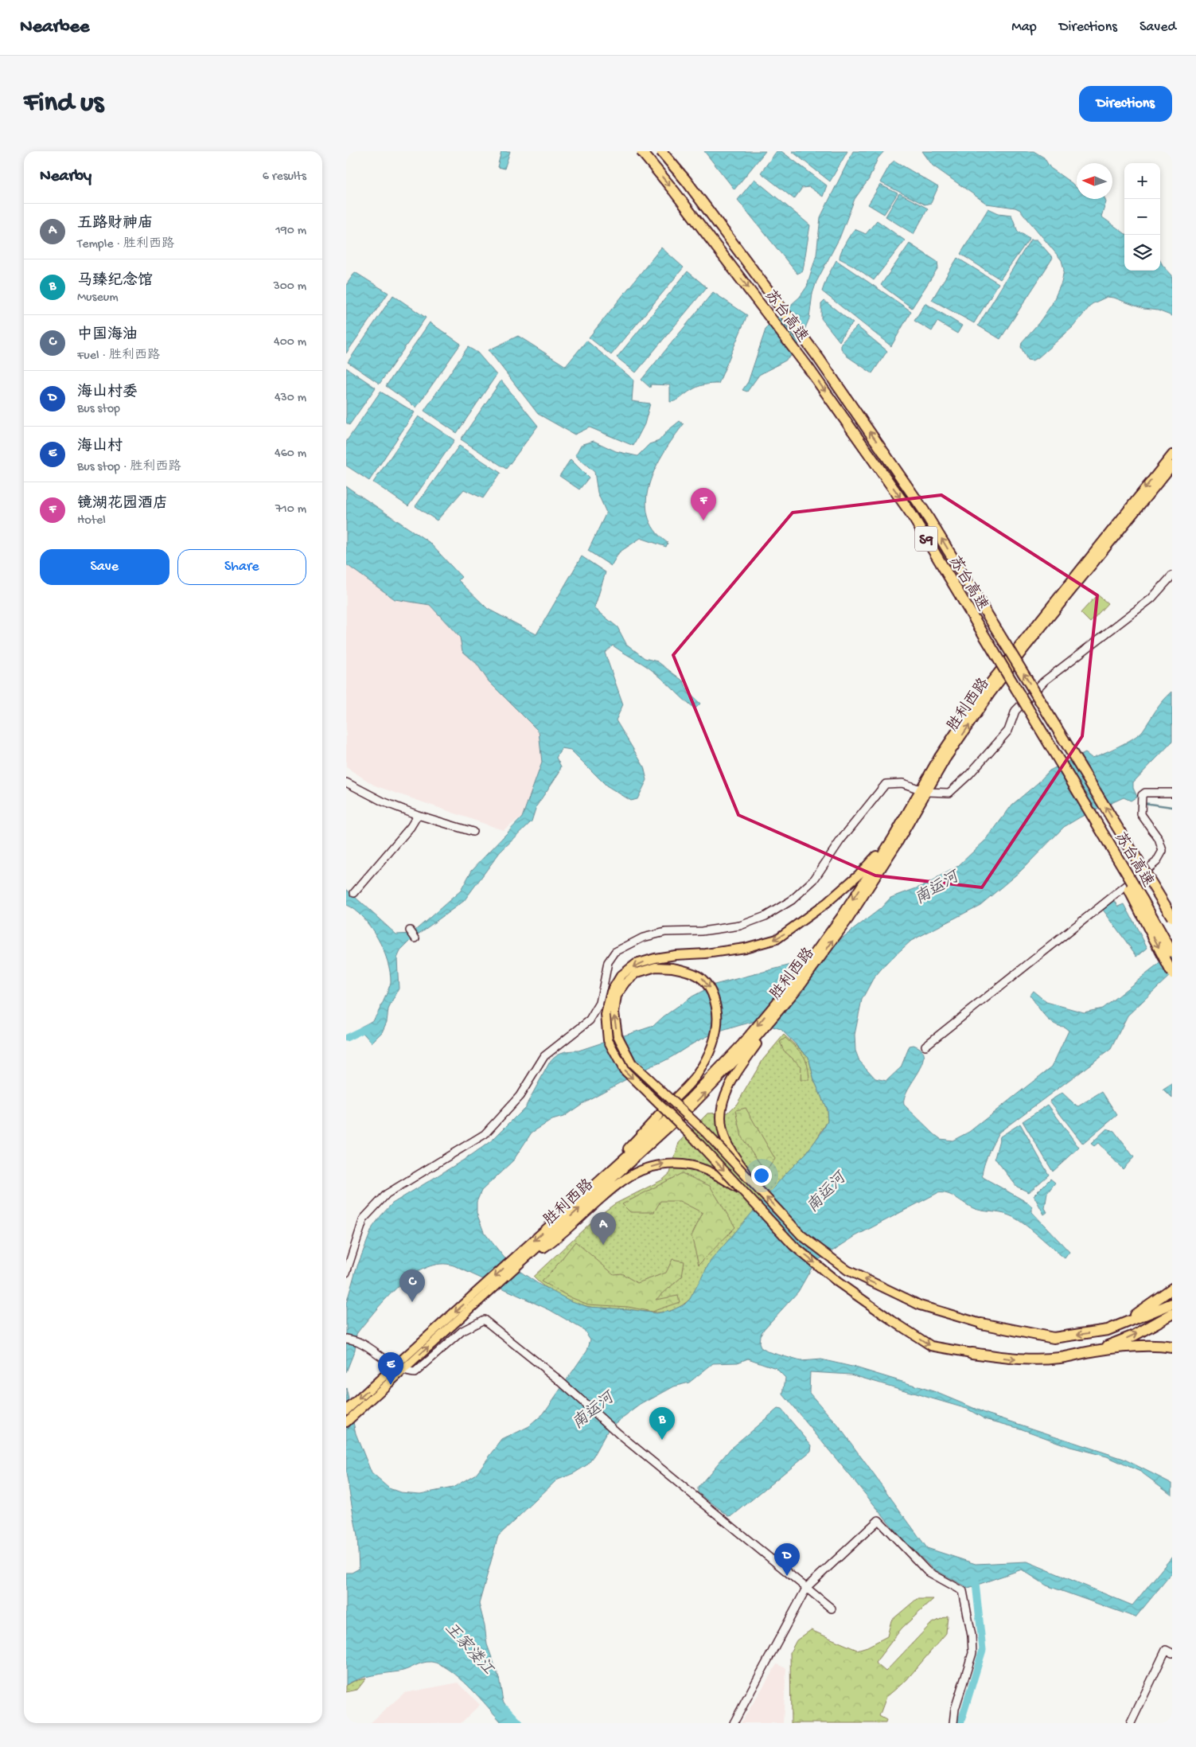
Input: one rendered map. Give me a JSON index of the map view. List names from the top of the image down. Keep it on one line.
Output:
{"streets":{"highway":["苏台高速","S9"],"main road":["胜利西路"]},"water":["南运河","王家溇江"],"north":"left","page":{"header":"Nearbee","nav":["Map","Directions","Saved"],"buttons":["Directions",["Save","Share"]],"title":"Find us","heading":["Nearby","6 results"],"map_buttons":["+","−"],"list":[{"mark":"A","name":"五路财神庙","note":"Temple · 胜利西路","value":"190 m"},{"mark":"B","name":"马臻纪念馆","note":"Museum","value":"300 m"},{"mark":"C","name":"中国海油","note":"Fuel · 胜利西路","value":"400 m"},{"mark":"D","name":"海山村委","note":"Bus stop","value":"430 m"},{"mark":"E","name":"海山村","note":"Bus stop · 胜利西路","value":"460 m"},{"mark":"F","name":"镜湖花园酒店","note":"Hotel","value":"710 m"}],"pins":["F","A","C","E","B","D"]}}
